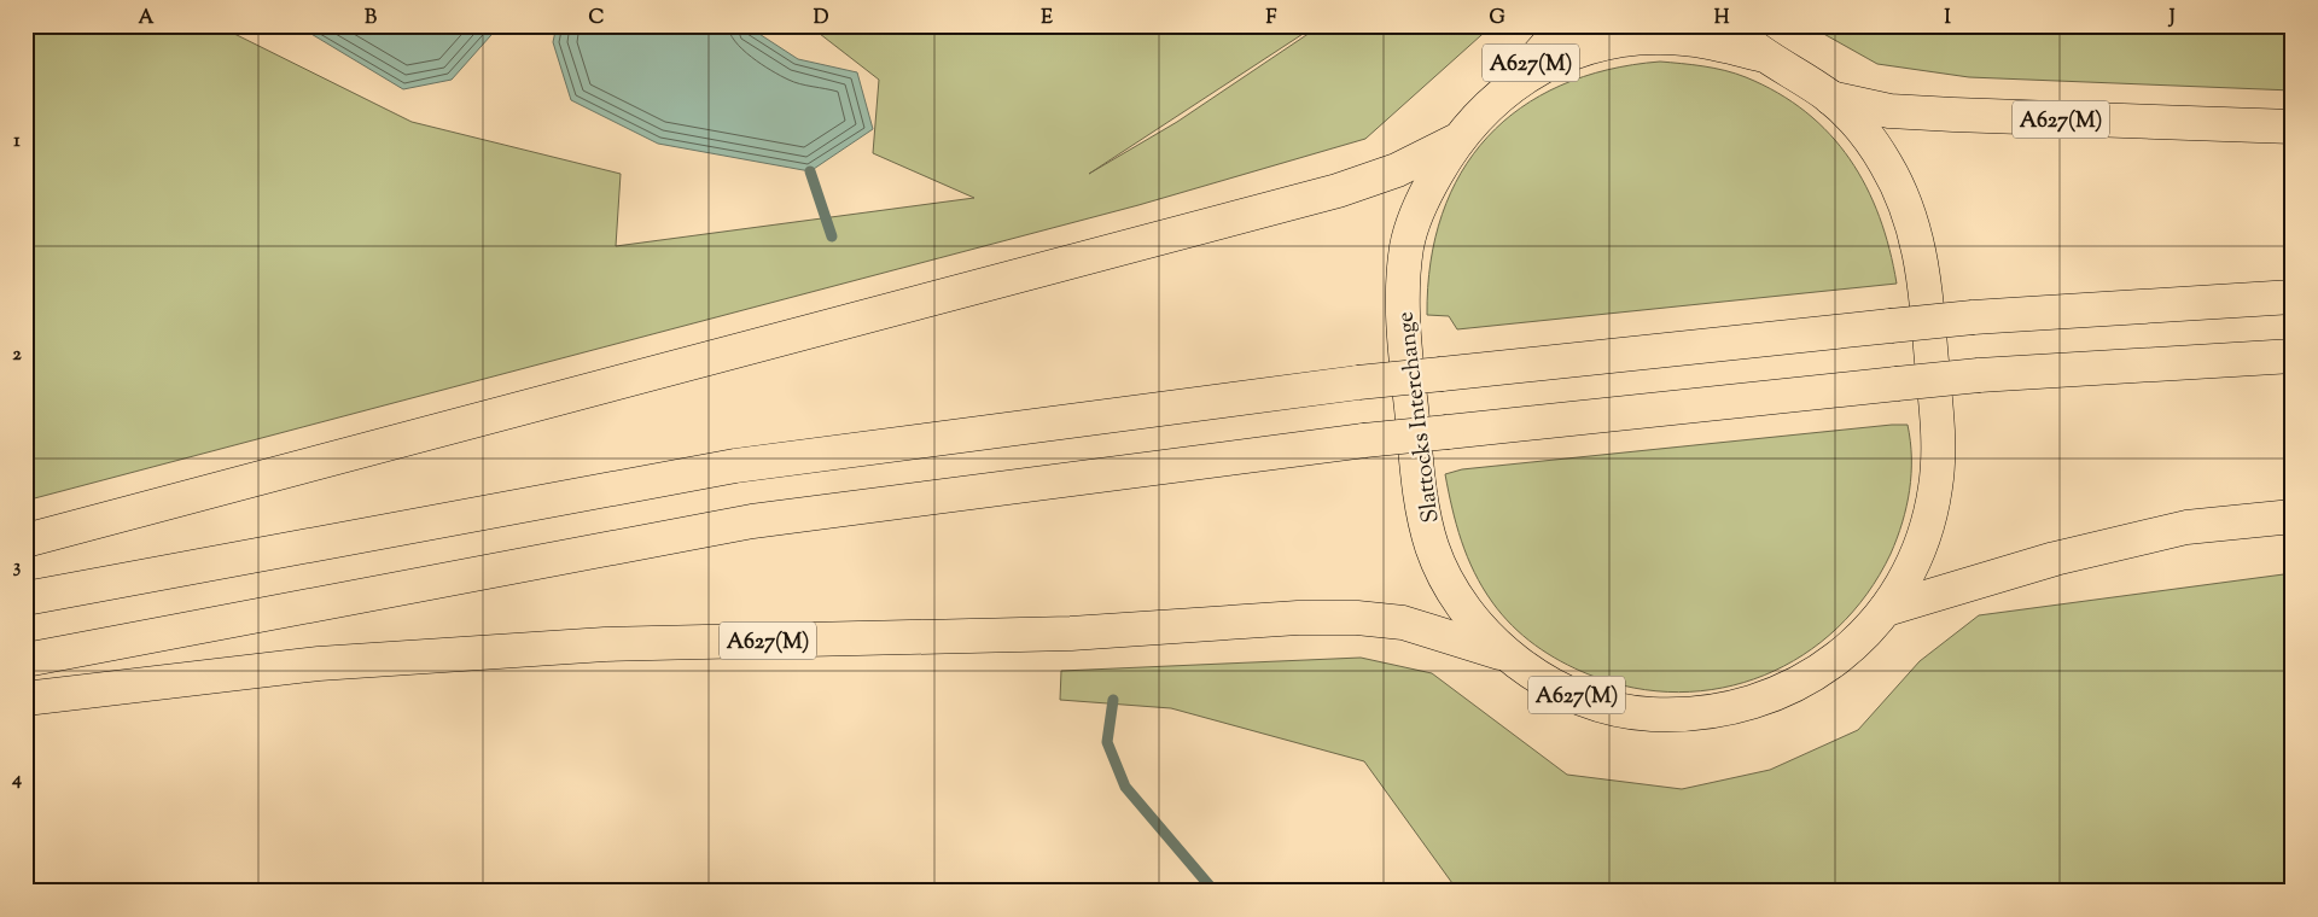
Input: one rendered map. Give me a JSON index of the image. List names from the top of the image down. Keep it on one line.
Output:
{"streets":{"highway":["A627(M)","Slattocks Interchange"]},"crossings":[["A627(M)","Slattocks Interchange"]],"grid":{"columns":["A","B","C","D","E","F","G","H","I","J"],"rows":["1","2","3","4"]}}
